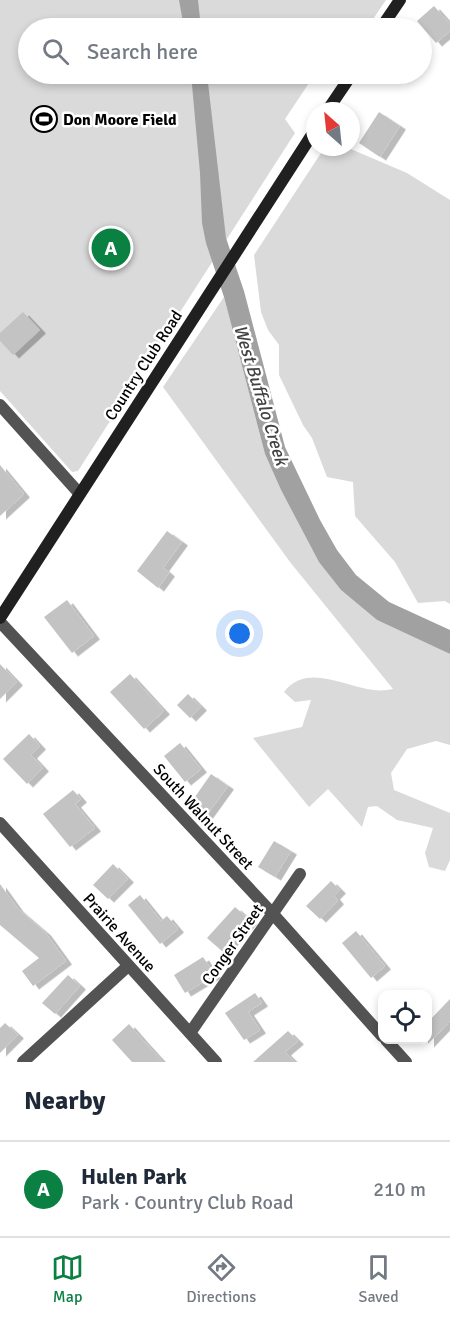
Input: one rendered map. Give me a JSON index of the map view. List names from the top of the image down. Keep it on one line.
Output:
{"streets":{"main road":["Country Club Road"],"street":["South Walnut Street","Prairie Avenue","Conger Street"]},"crossings":[["Country Club Road","South Walnut Street"],["South Walnut Street","Conger Street"],["Prairie Avenue","Conger Street"]],"water":["West Buffalo Creek"],"places":{"sports":["Don Moore Field"]},"north":"top left","page":{"search":"Search here","pins":"A","heading":"Nearby","list":[{"mark":"A","name":"Hulen Park","note":"Park · Country Club Road","value":"210 m"}],"nav":["Map","Directions","Saved"]}}
